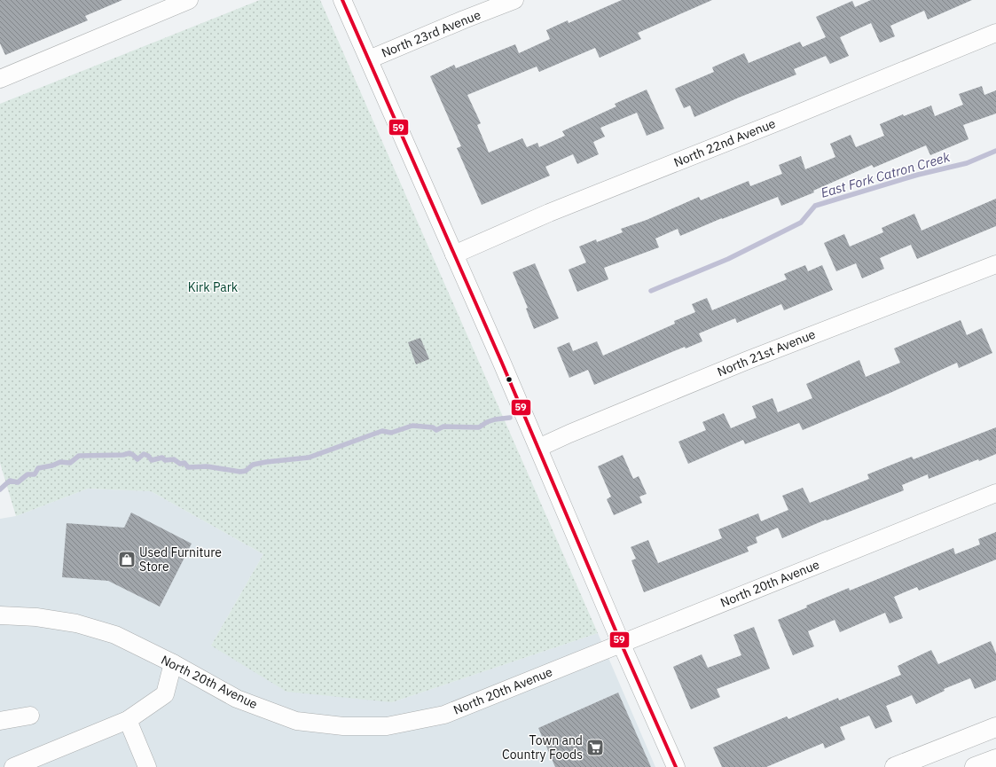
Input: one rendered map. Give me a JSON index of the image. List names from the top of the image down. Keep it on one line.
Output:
{"streets":{"street":["North 23rd Avenue","North 22nd Avenue","North 21st Avenue","North 20th Avenue"]},"water":["East Fork Catron Creek"],"parks":["Kirk Park"],"places":{"shop":["Used Furniture Store"],"supermarket":["Town and Country Foods"]},"lines":["transit line 59"]}
